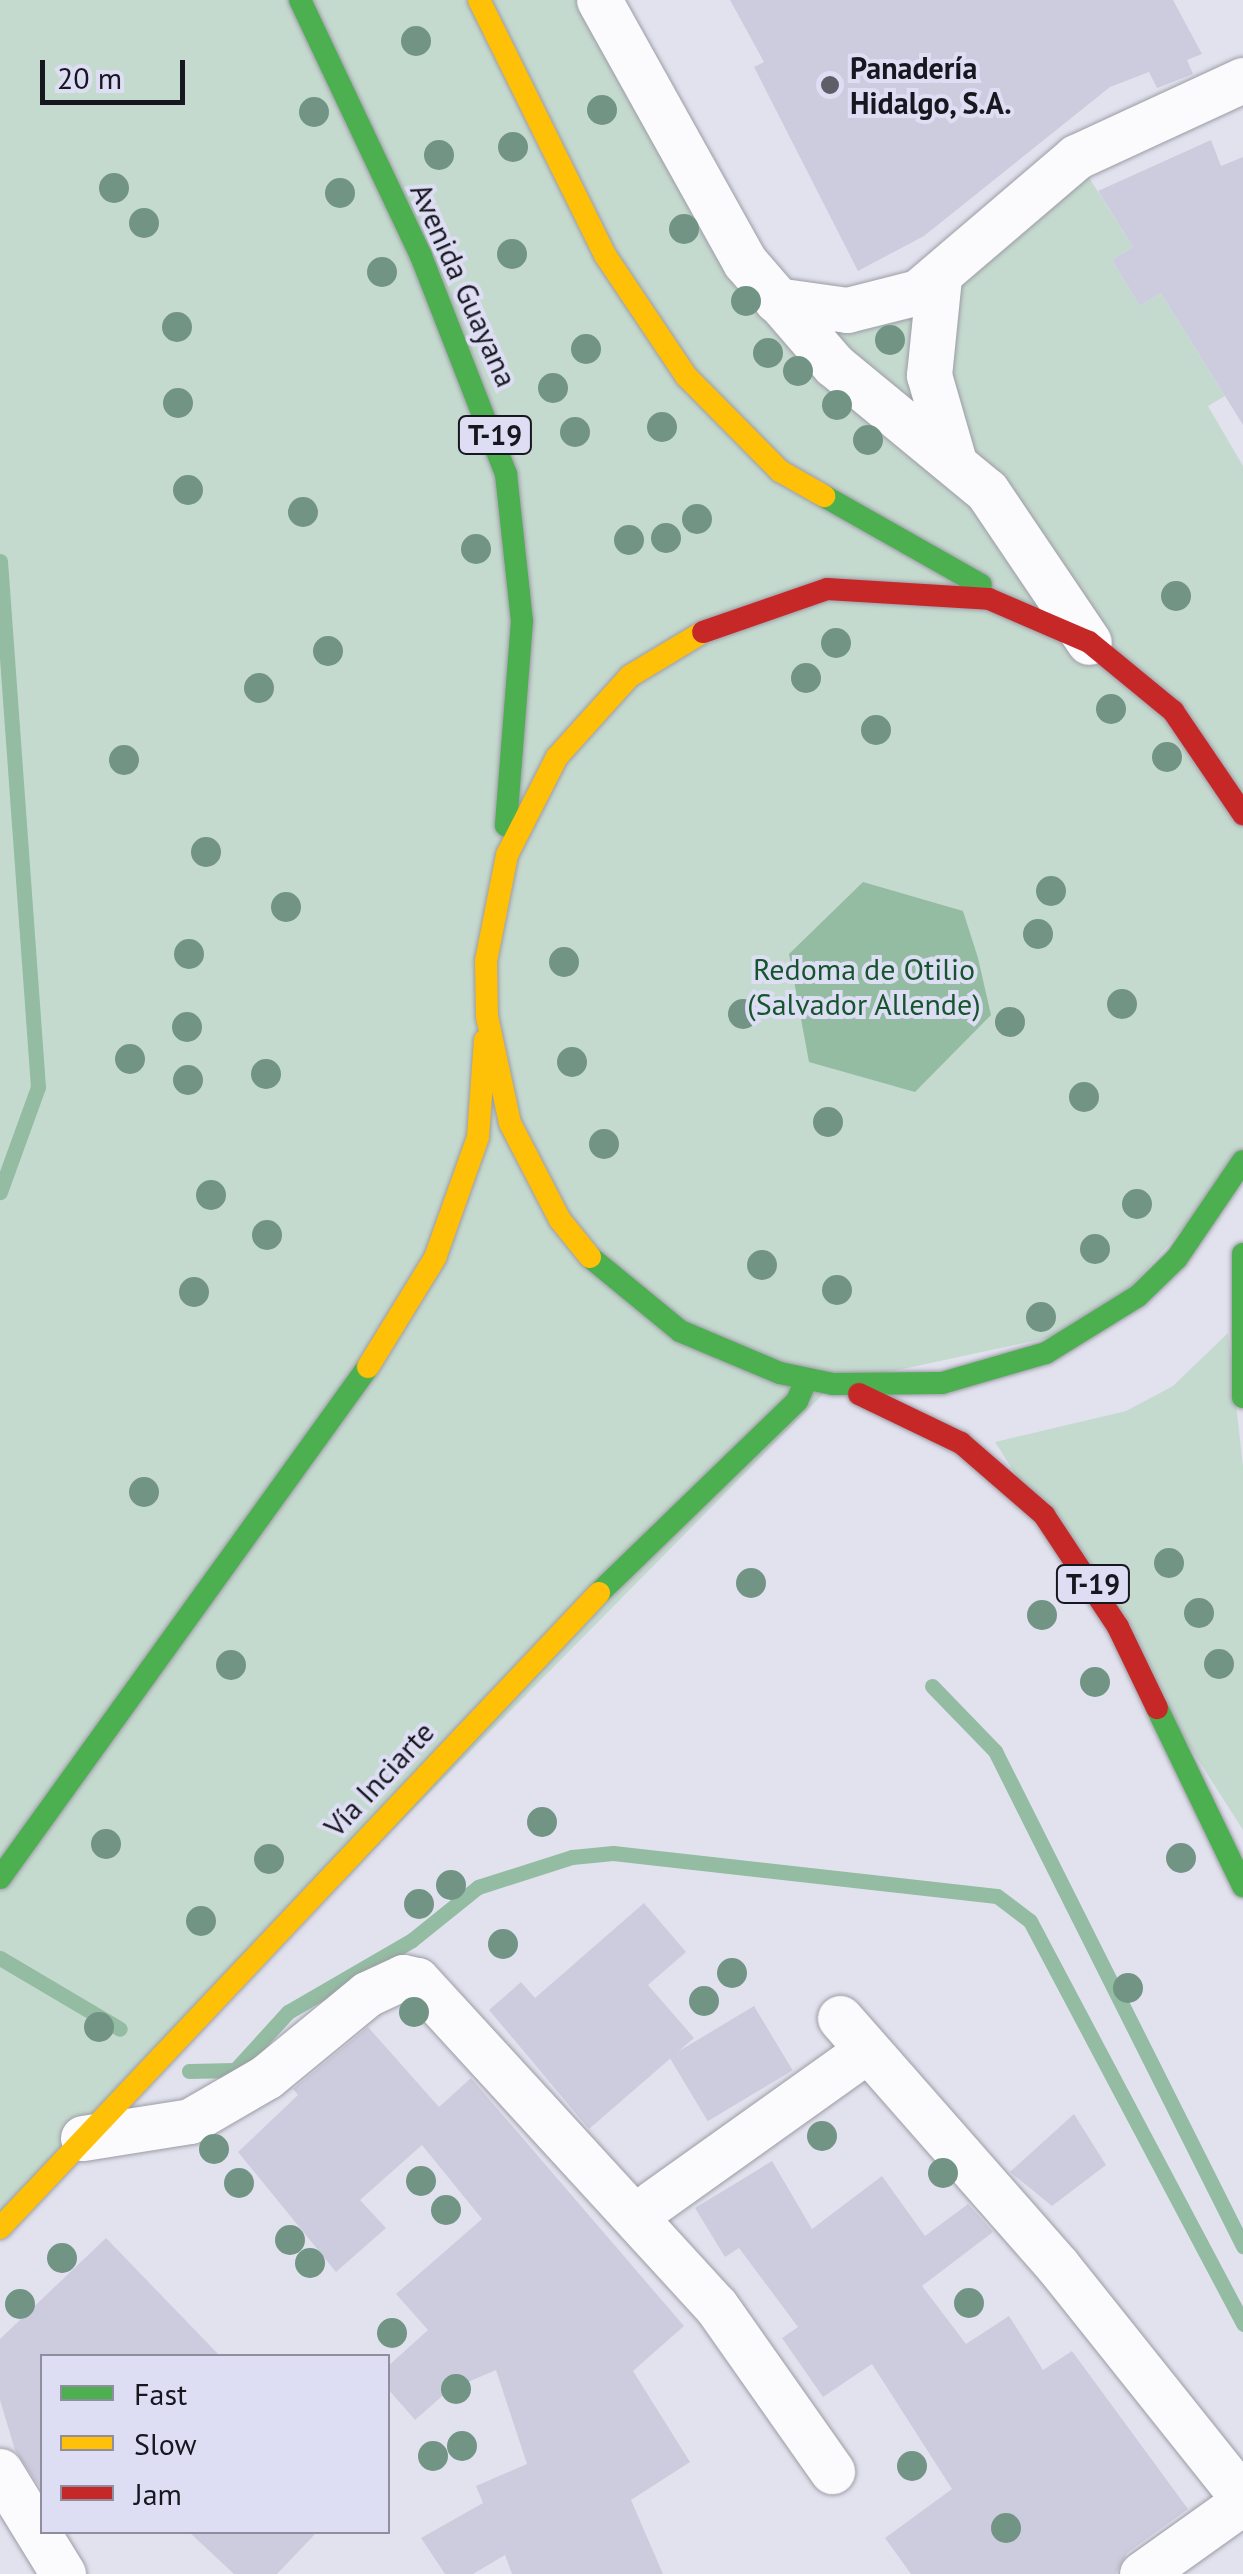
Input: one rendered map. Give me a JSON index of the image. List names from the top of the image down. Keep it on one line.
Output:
{"streets":{"main road":["Avenida Guayana","T-19","Vía Inciarte"]},"crossings":[["Avenida Guayana","T-19"],["T-19","Vía Inciarte"]],"parks":["Redoma de Otilio (Salvador Allende)"],"places":["Panadería Hidalgo, S.A."],"legend":["Fast","Slow","Jam"],"scale_bar":"20 m"}
